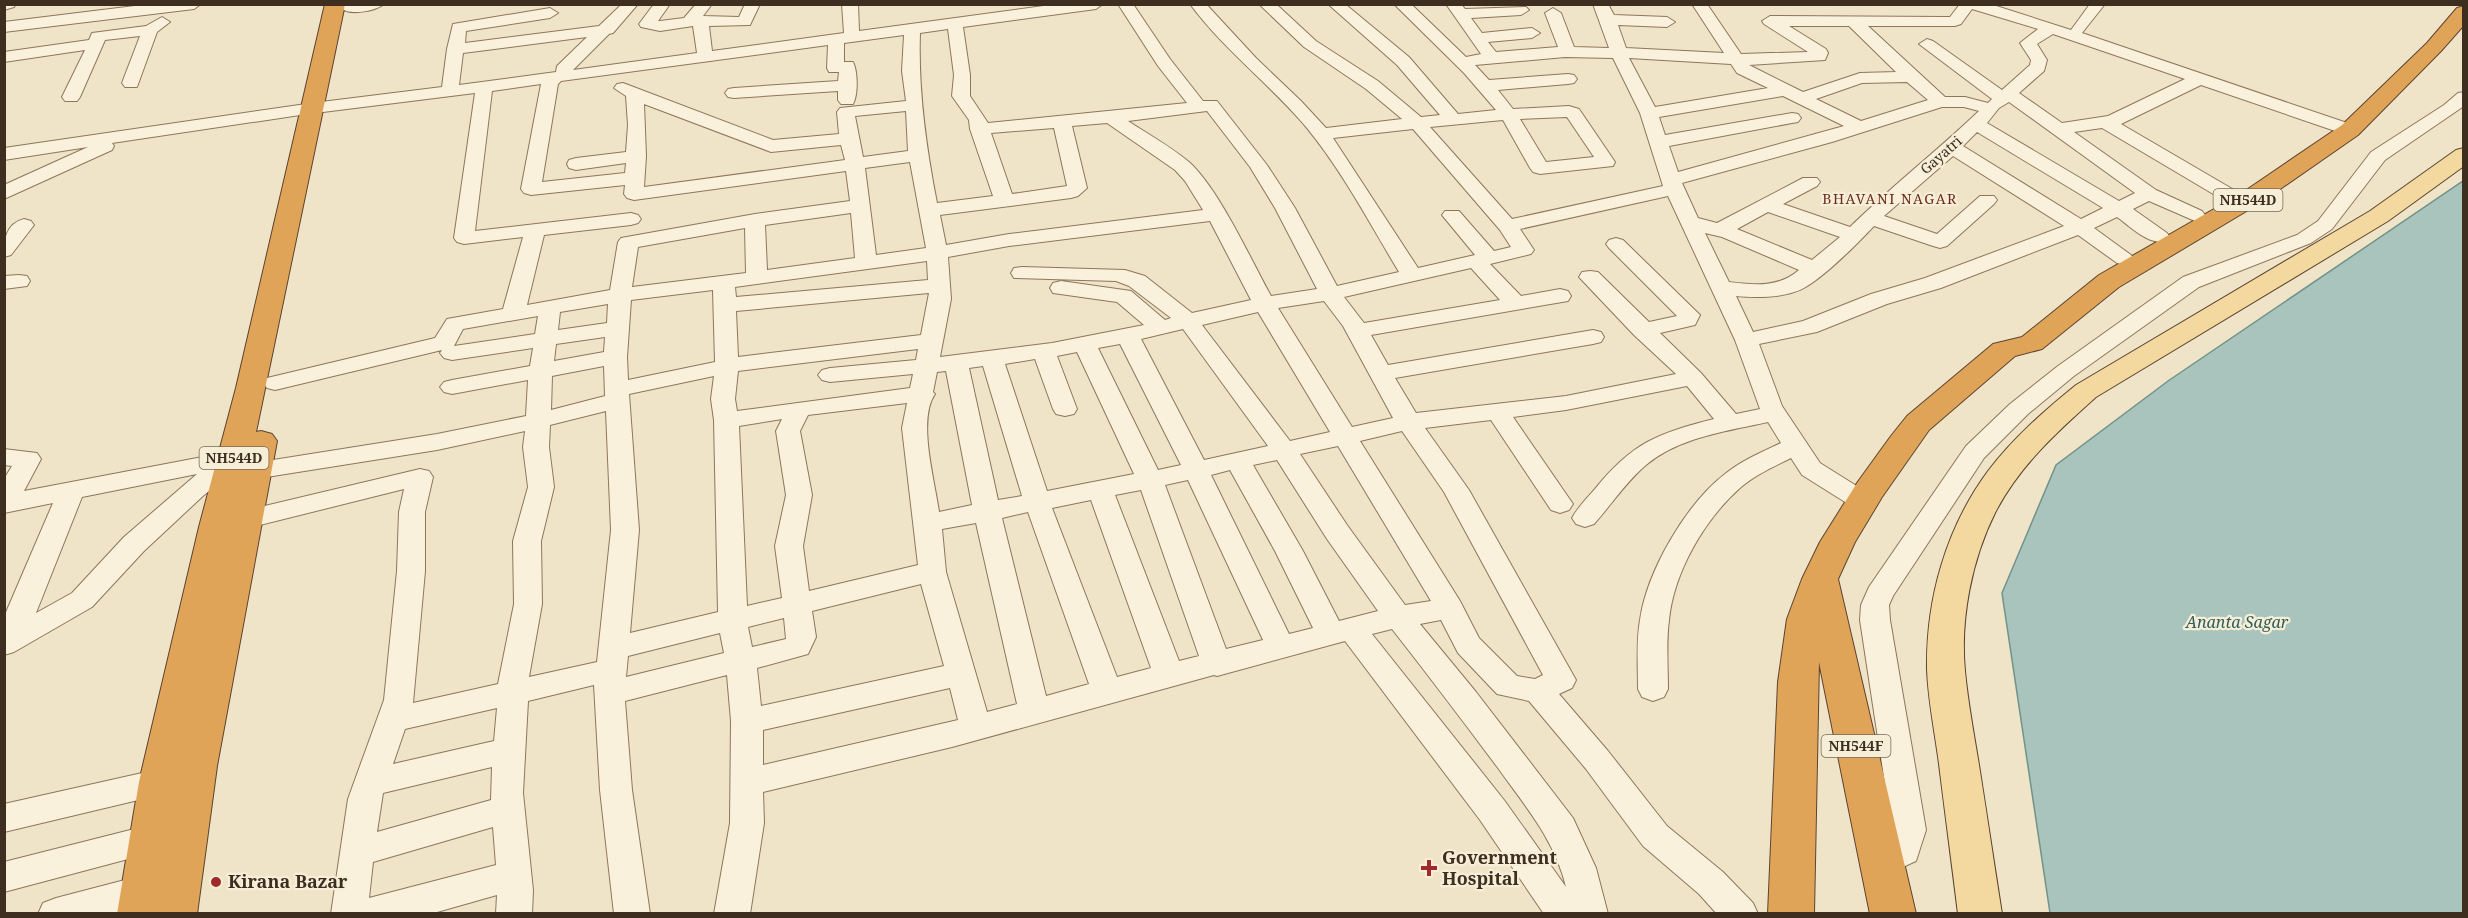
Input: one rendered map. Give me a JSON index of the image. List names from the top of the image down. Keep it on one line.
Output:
{"streets":{"highway":["NH544D","NH544F"],"street":["Gayatri"]},"crossings":[["NH544D","NH544F"]],"districts":["BHAVANI NAGAR"],"water":["Ananta Sagar"],"places":{"health":["Government Hospital"],"other":["Kirana Bazar"]}}
